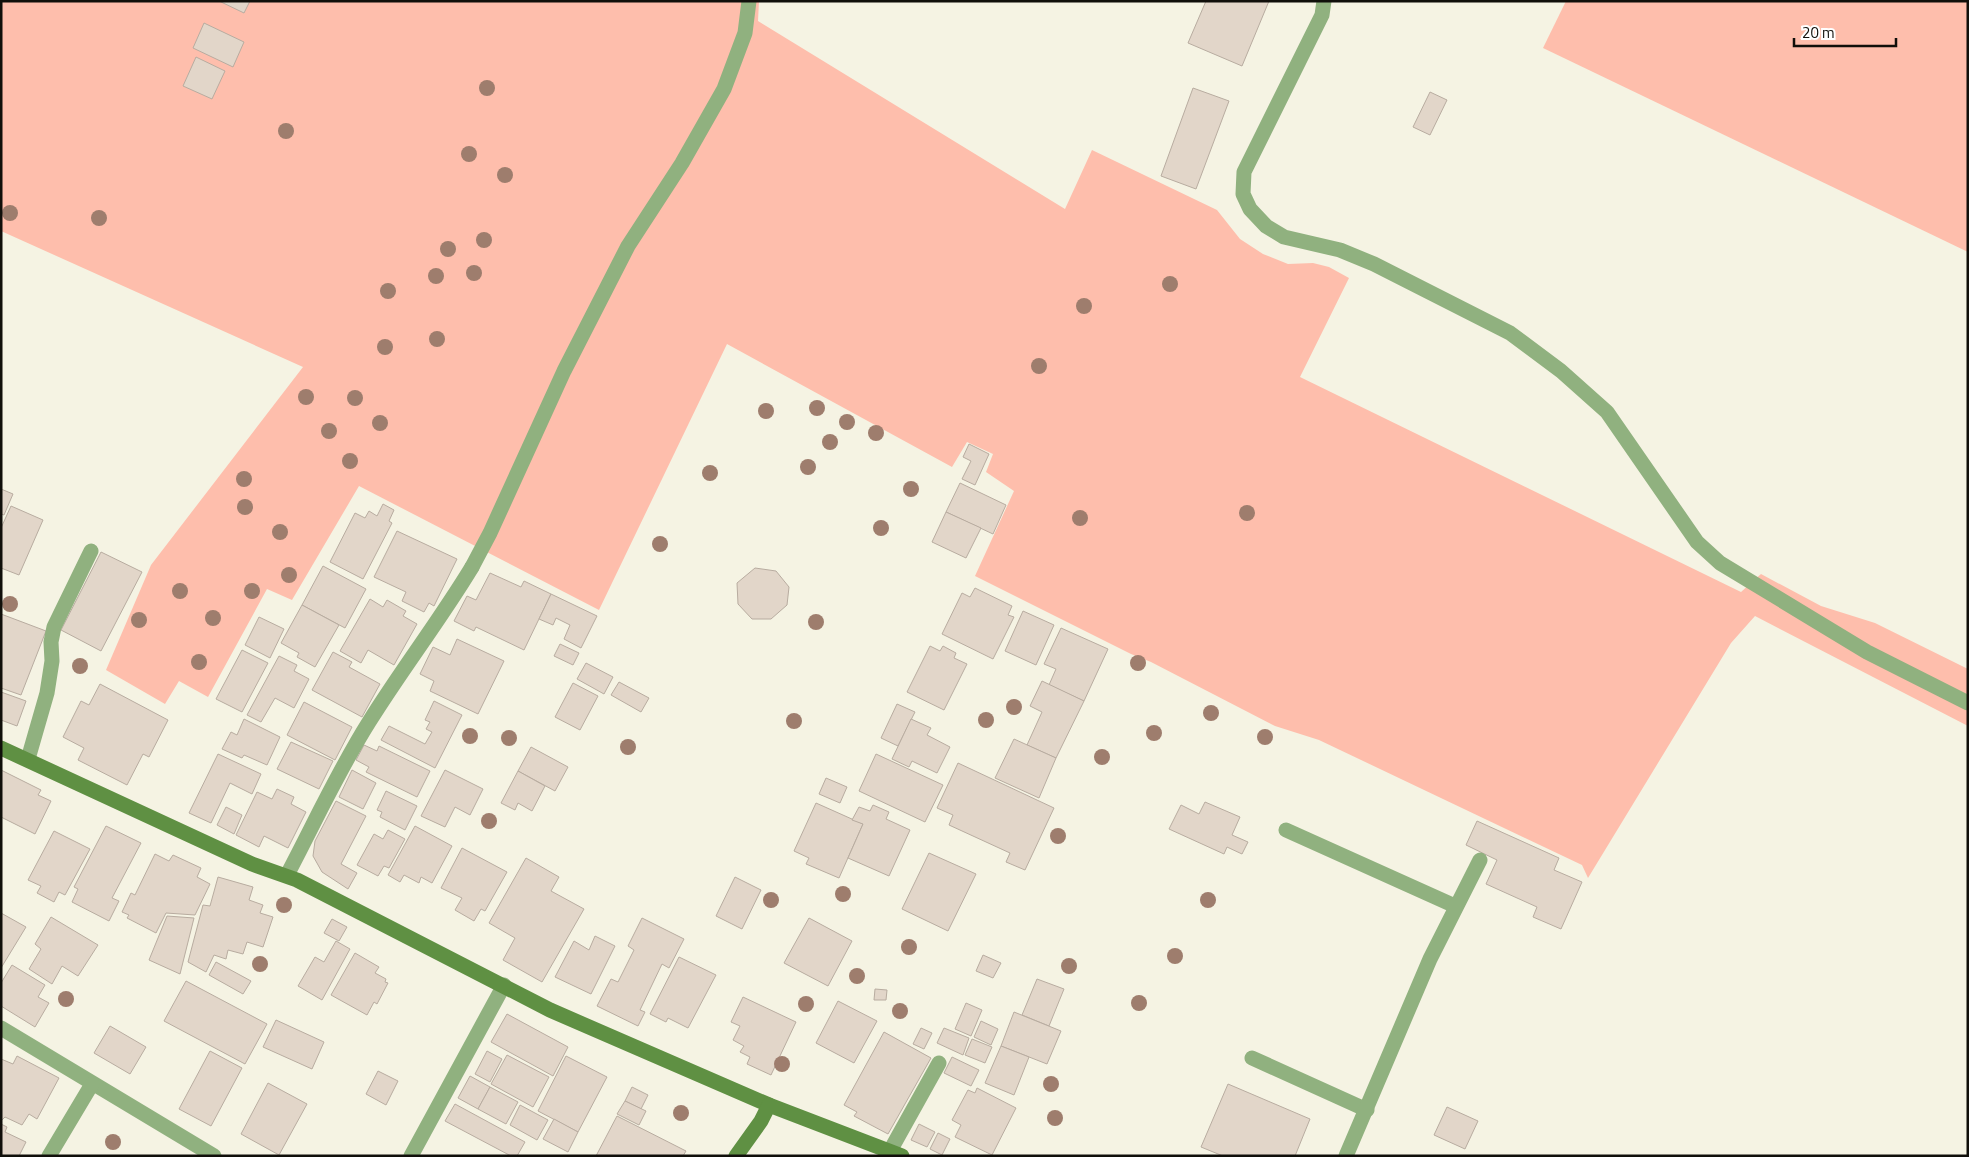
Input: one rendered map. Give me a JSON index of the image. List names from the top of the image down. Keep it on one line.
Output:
{"scale_bar":"20 m"}
